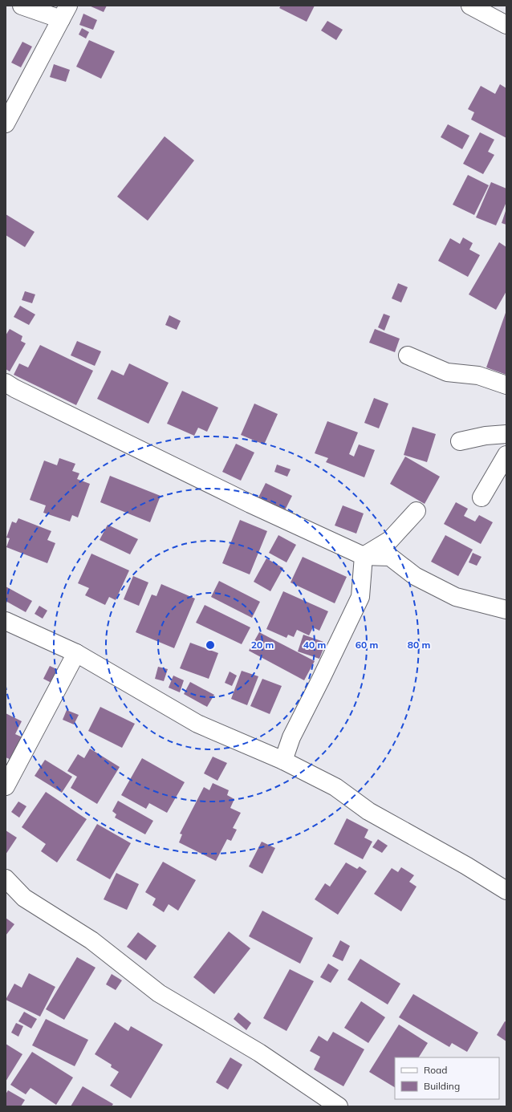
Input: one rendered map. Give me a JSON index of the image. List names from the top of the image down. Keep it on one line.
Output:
{"legend":["Road","Building"],"rings":["20 m","40 m","60 m","80 m"]}
